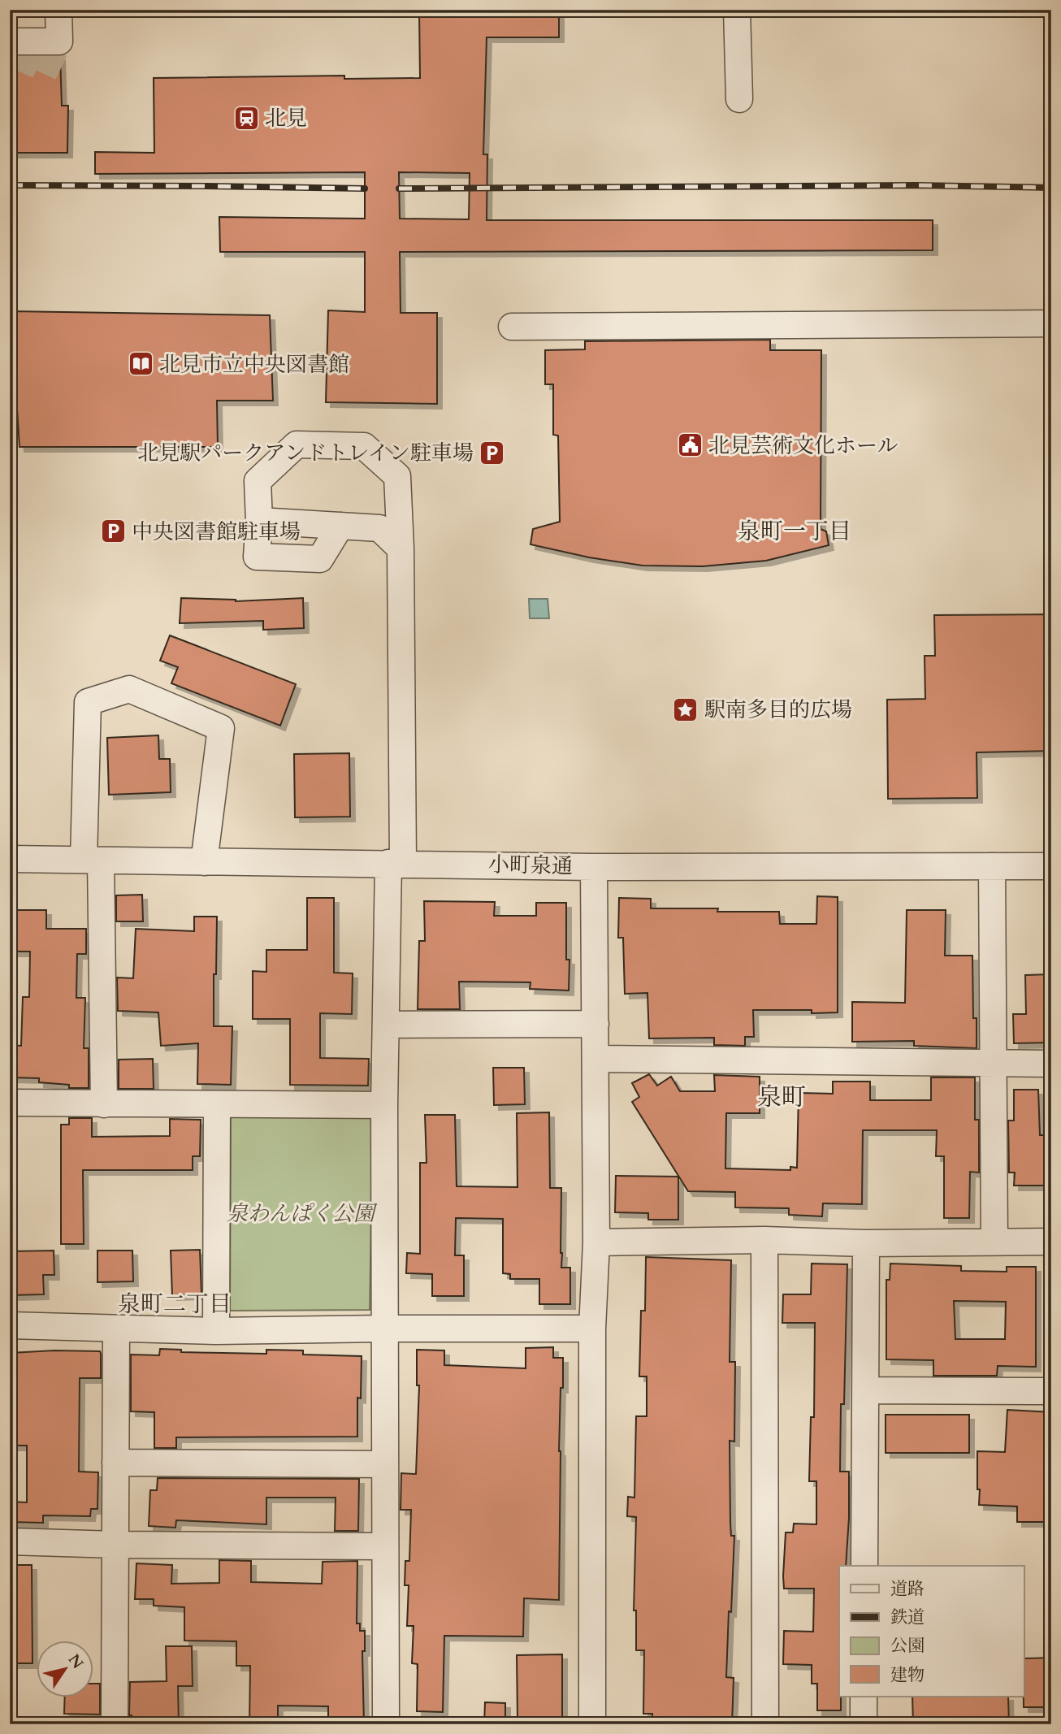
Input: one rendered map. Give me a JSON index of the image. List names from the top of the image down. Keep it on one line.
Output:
{"streets":{"street":["小町泉通"]},"districts":["泉町一丁目","泉町","泉町二丁目"],"parks":["泉わんぱく公園"],"places":{"station":["北見"],"library":["北見市立中央図書館"],"public building":["北見芸術文化ホール"],"parking":["北見駅パークアンドトレイン駐車場","中央図書館駐車場"],"place":["駅南多目的広場"]},"legend":["道路","鉄道","公園","建物"],"north":"top right"}
